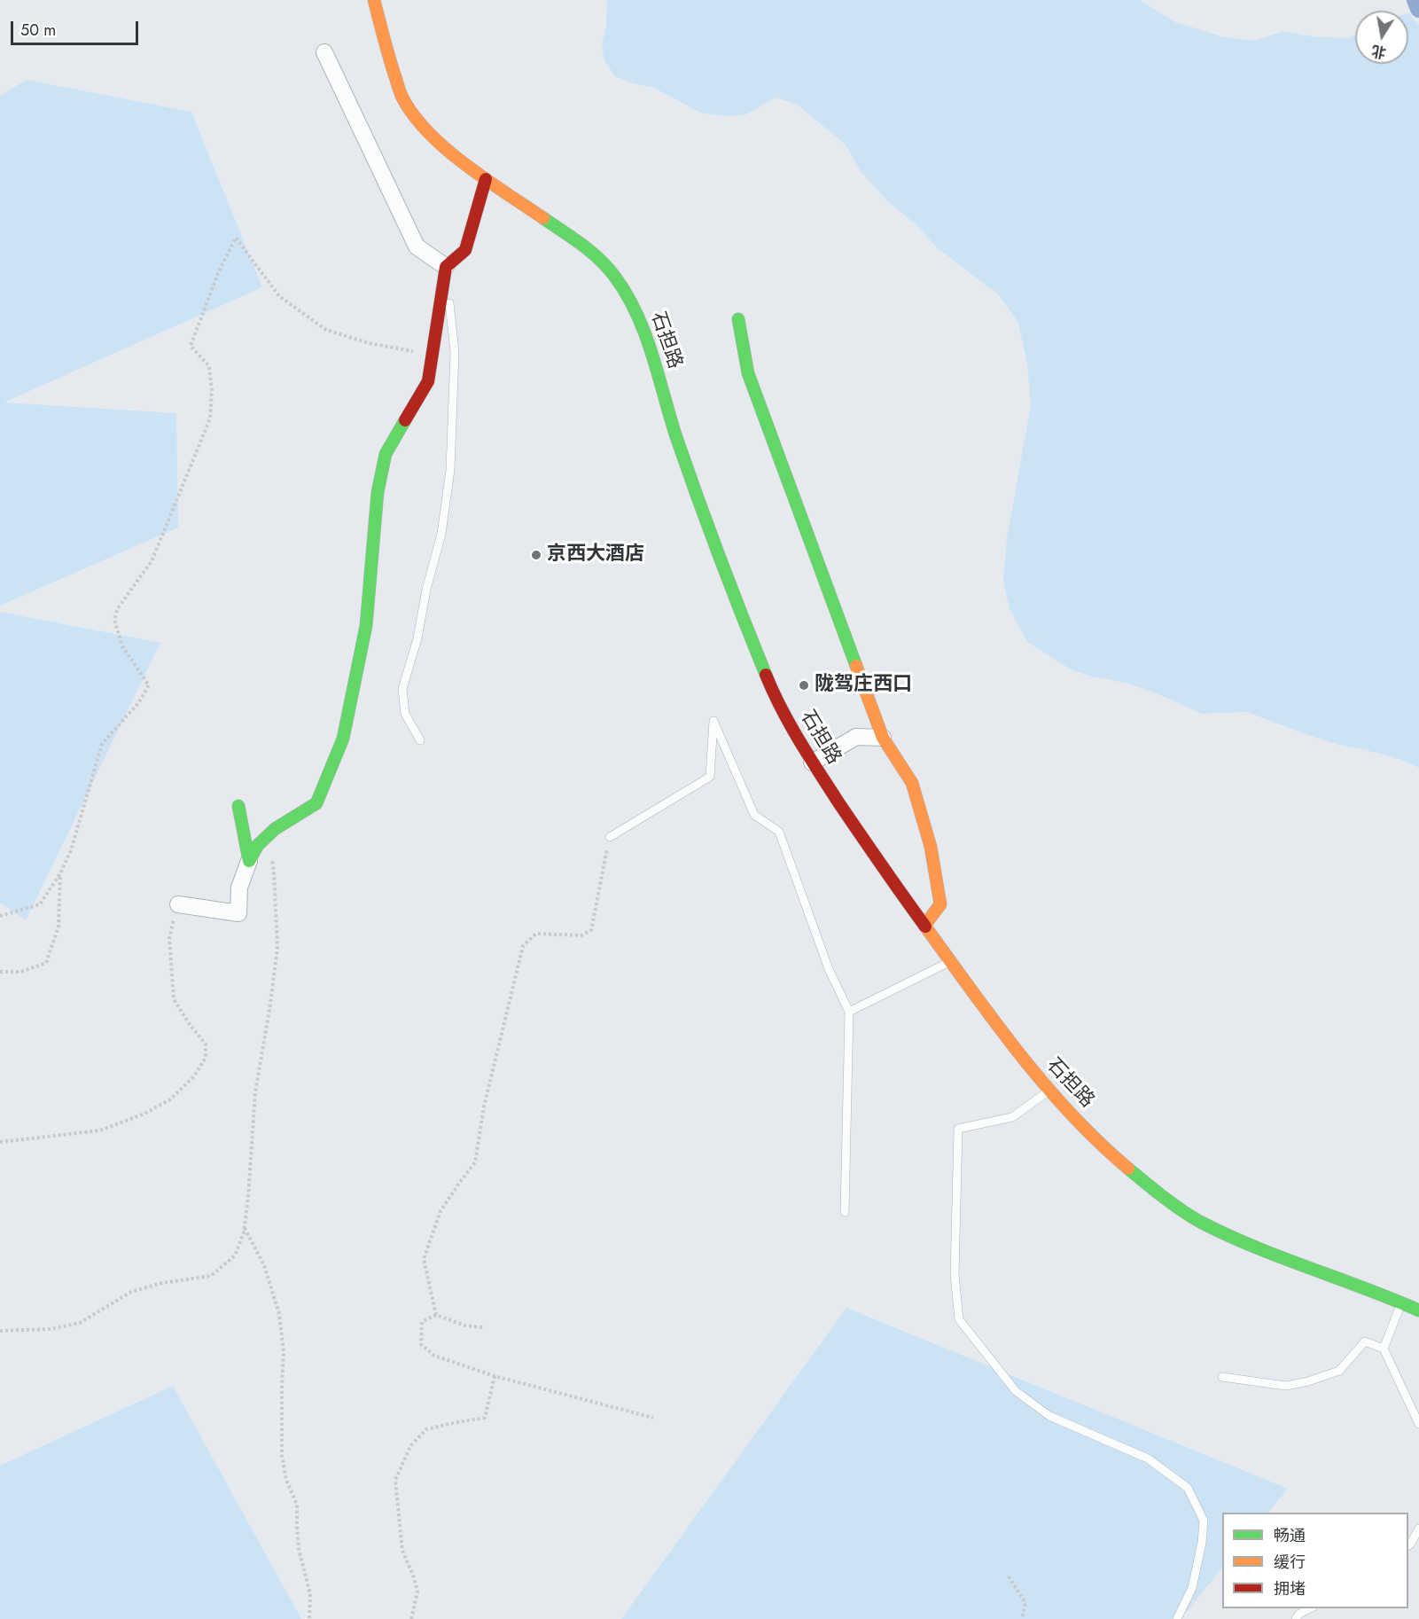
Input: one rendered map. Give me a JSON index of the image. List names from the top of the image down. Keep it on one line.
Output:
{"streets":{"main road":["石担路"]},"places":["京西大酒店","陇驾庄西口"],"legend":["畅通","缓行","拥堵"],"scale_bar":"50 m","north":"bottom"}
